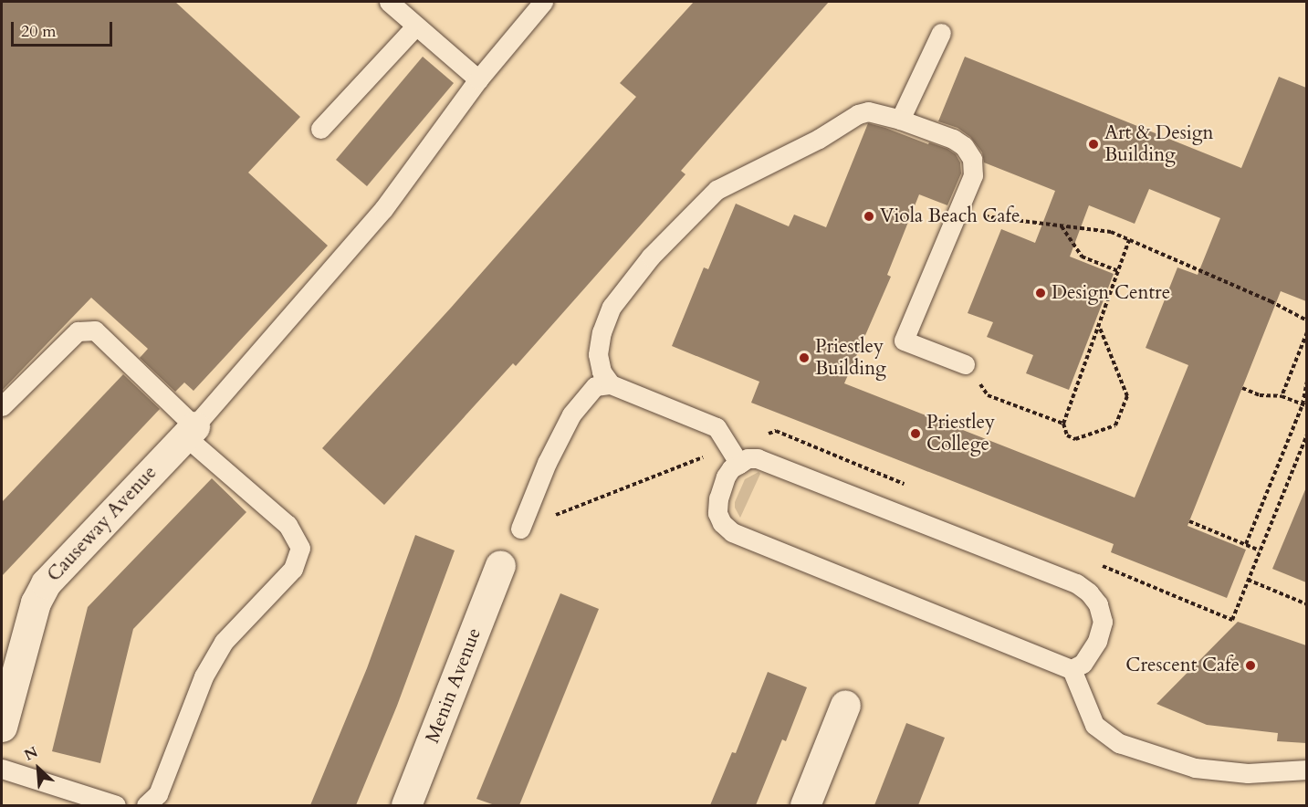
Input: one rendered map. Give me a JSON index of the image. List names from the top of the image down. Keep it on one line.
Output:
{"streets":{"street":["Causeway Avenue","Menin Avenue"]},"places":["Art & Design Building","Viola Beach Cafe","Design Centre","Priestley Building","Priestley College","Crescent Cafe"],"scale_bar":"20 m","north":"top left"}
